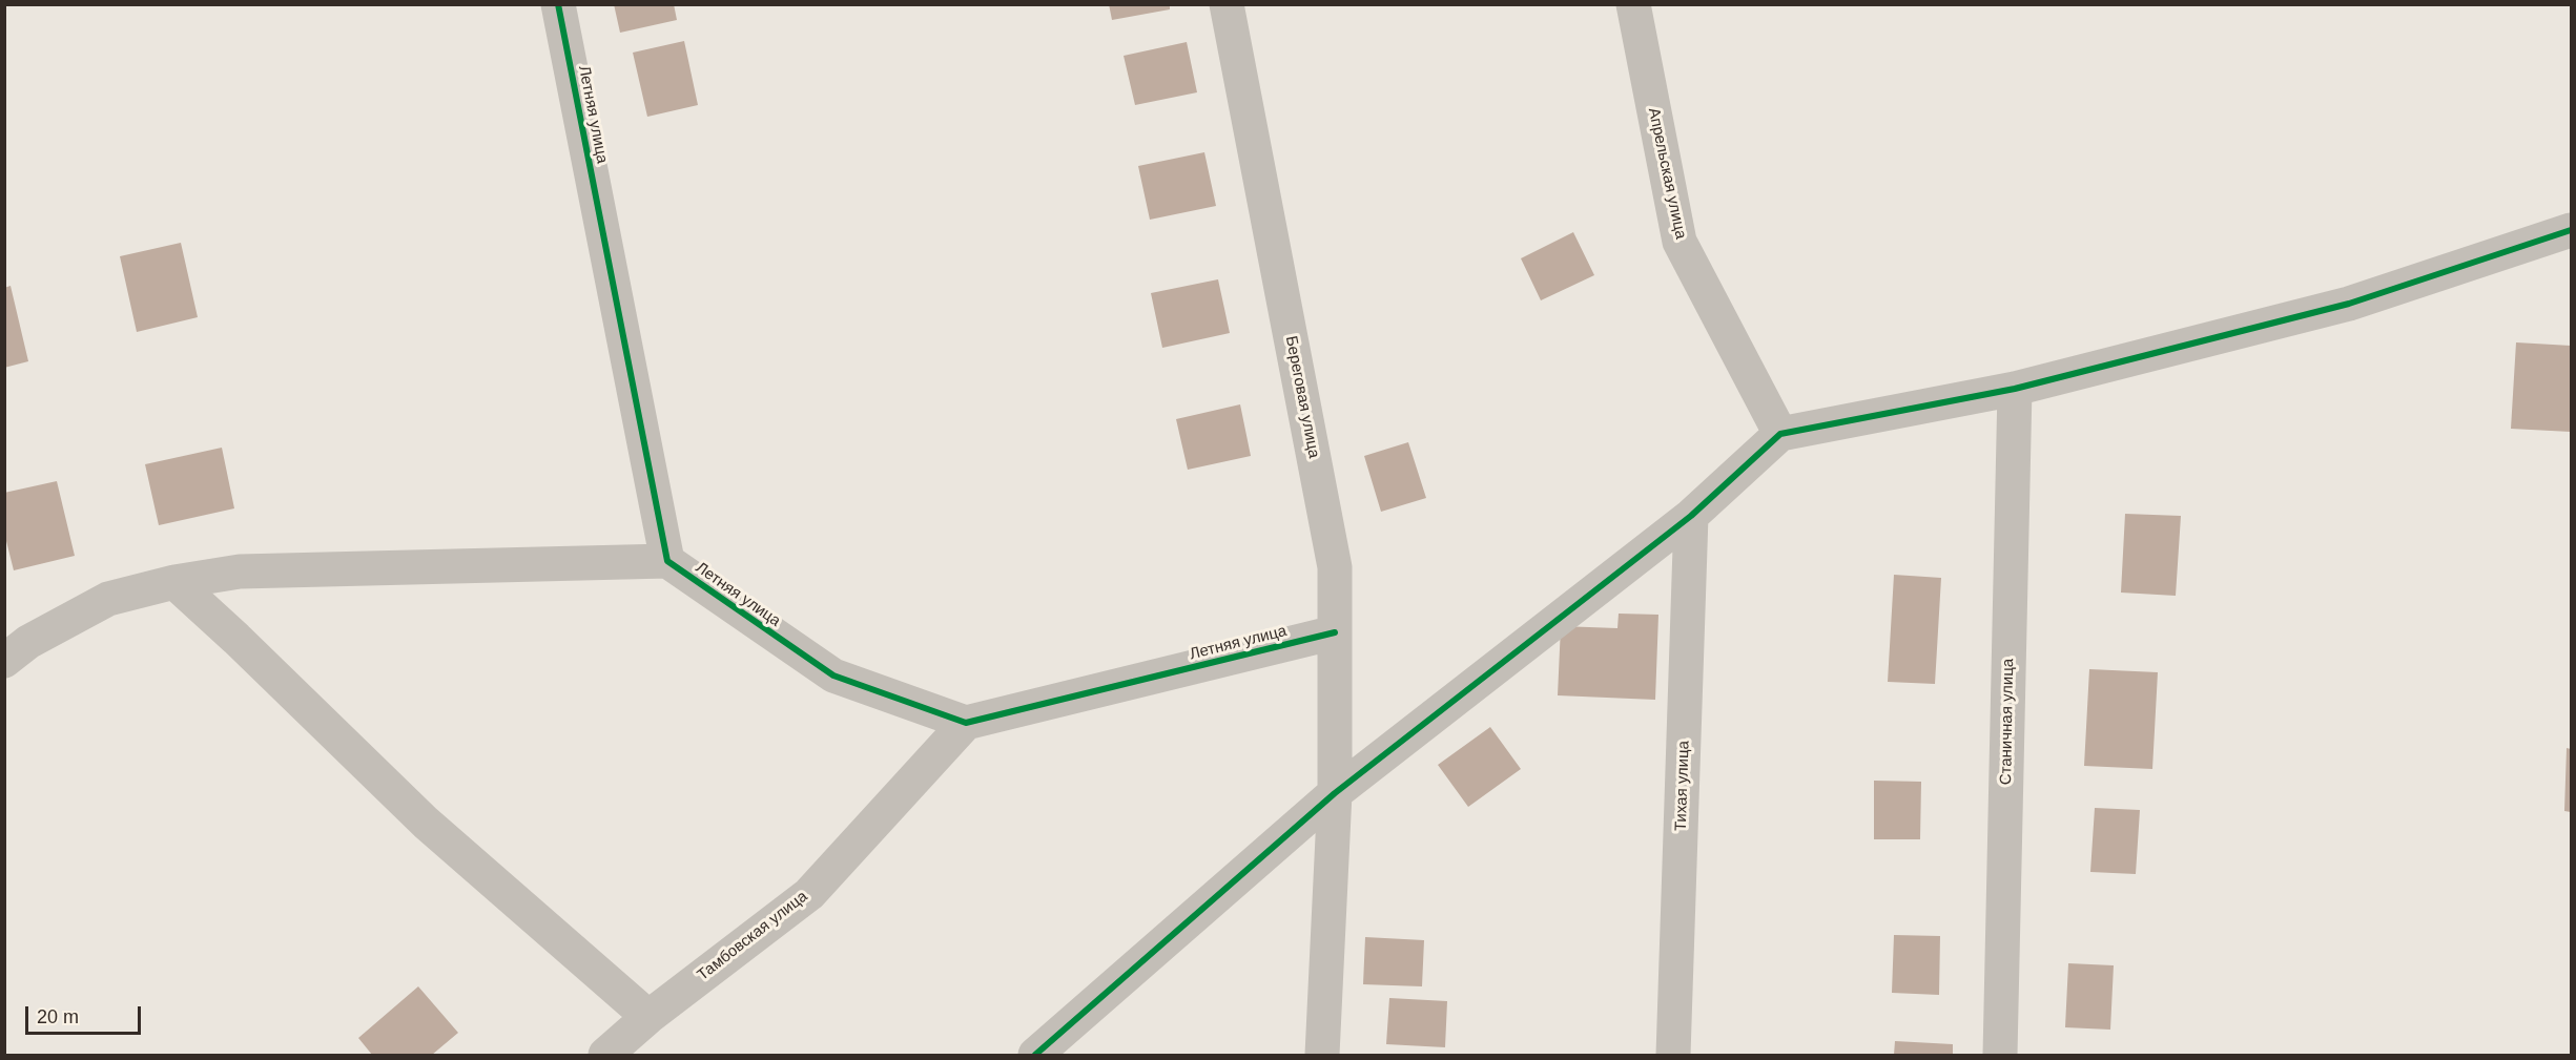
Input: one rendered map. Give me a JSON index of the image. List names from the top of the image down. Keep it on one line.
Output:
{"streets":{"street":["Летняя улица","Апрельская улица","Береговая улица","Станичная улица","Тихая улица","Тамбовская улица"]},"crossings":[["Летняя улица","Береговая улица"],["Летняя улица","Тамбовская улица"]],"scale_bar":"20 m"}
